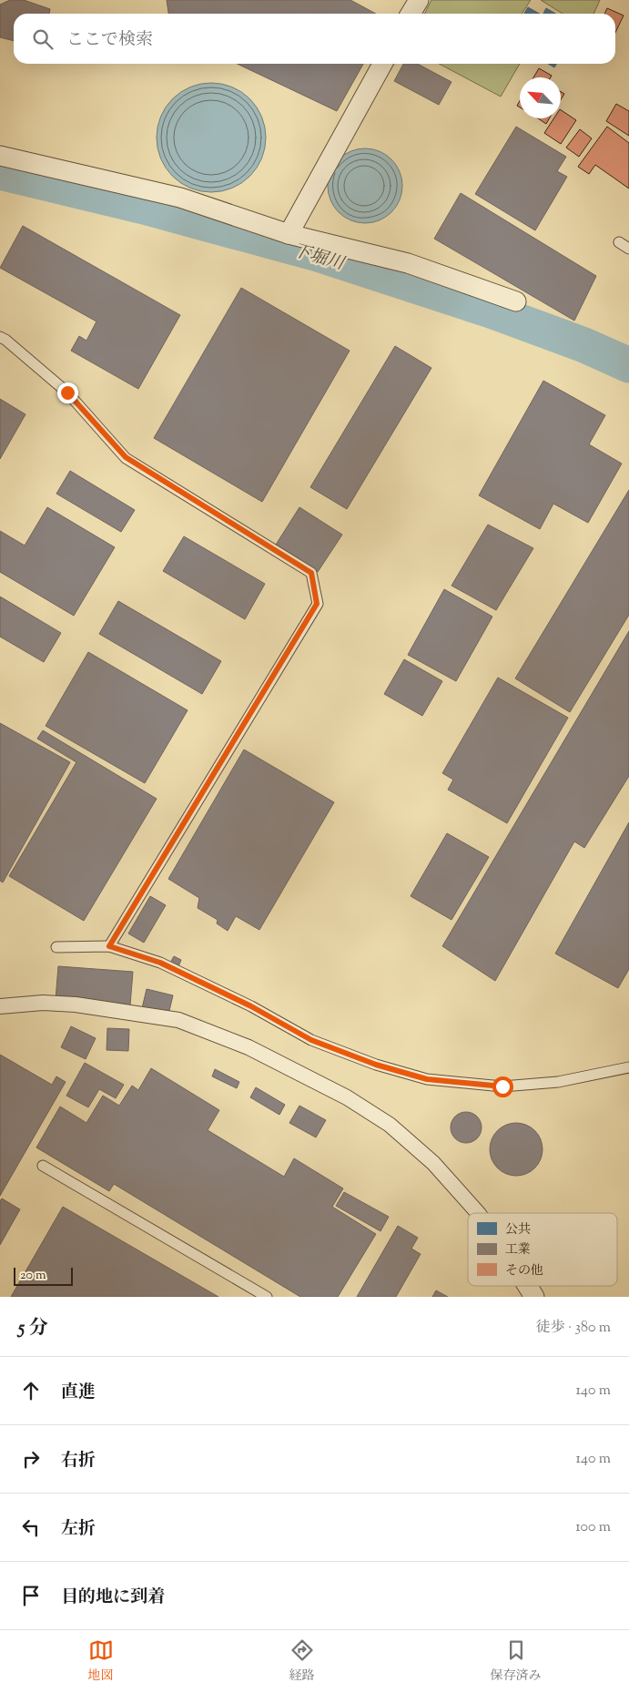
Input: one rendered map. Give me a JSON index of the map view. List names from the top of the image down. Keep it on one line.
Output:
{"water":["下堀川"],"legend":["公共","工業","その他"],"scale_bar":"20 m","north":"top left","page":{"search":"ここで検索","scale":"20 m","heading":["5 分","徒歩 · 380 m"],"list":[["直進","140 m"],["右折","140 m"],["左折","100 m"],"目的地に到着"],"nav":["地図","経路","保存済み"]}}
